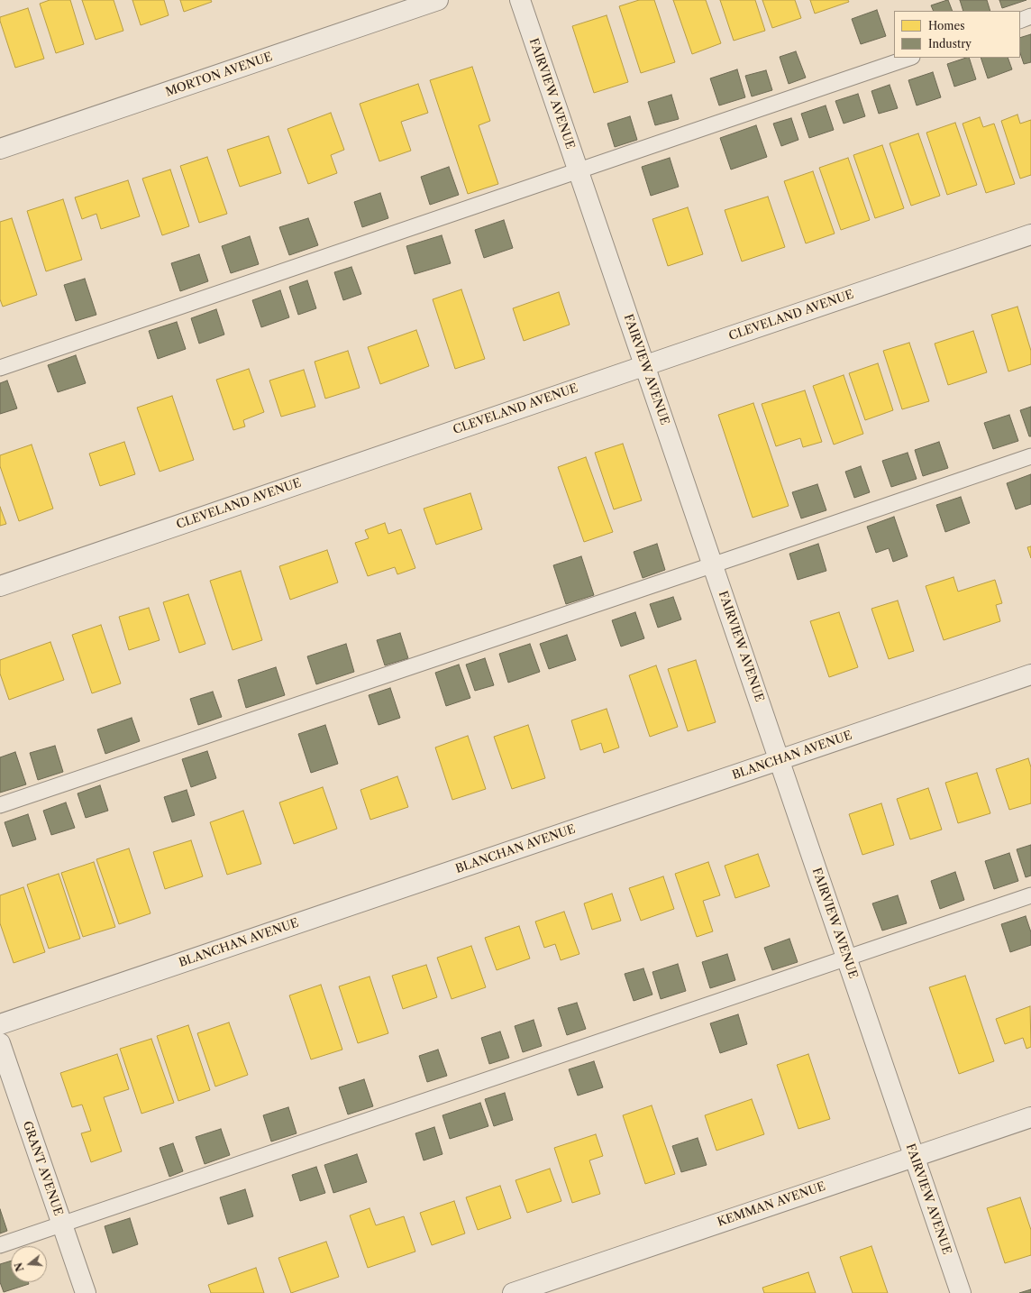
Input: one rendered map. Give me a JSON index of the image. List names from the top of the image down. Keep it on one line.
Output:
{"streets":{"street":["MORTON AVENUE","FAIRVIEW AVENUE","CLEVELAND AVENUE","BLANCHAN AVENUE","GRANT AVENUE","KEMMAN AVENUE"]},"crossings":[["FAIRVIEW AVENUE","CLEVELAND AVENUE"],["FAIRVIEW AVENUE","BLANCHAN AVENUE"],["FAIRVIEW AVENUE","KEMMAN AVENUE"]],"legend":["Homes","Industry"],"north":"left"}
